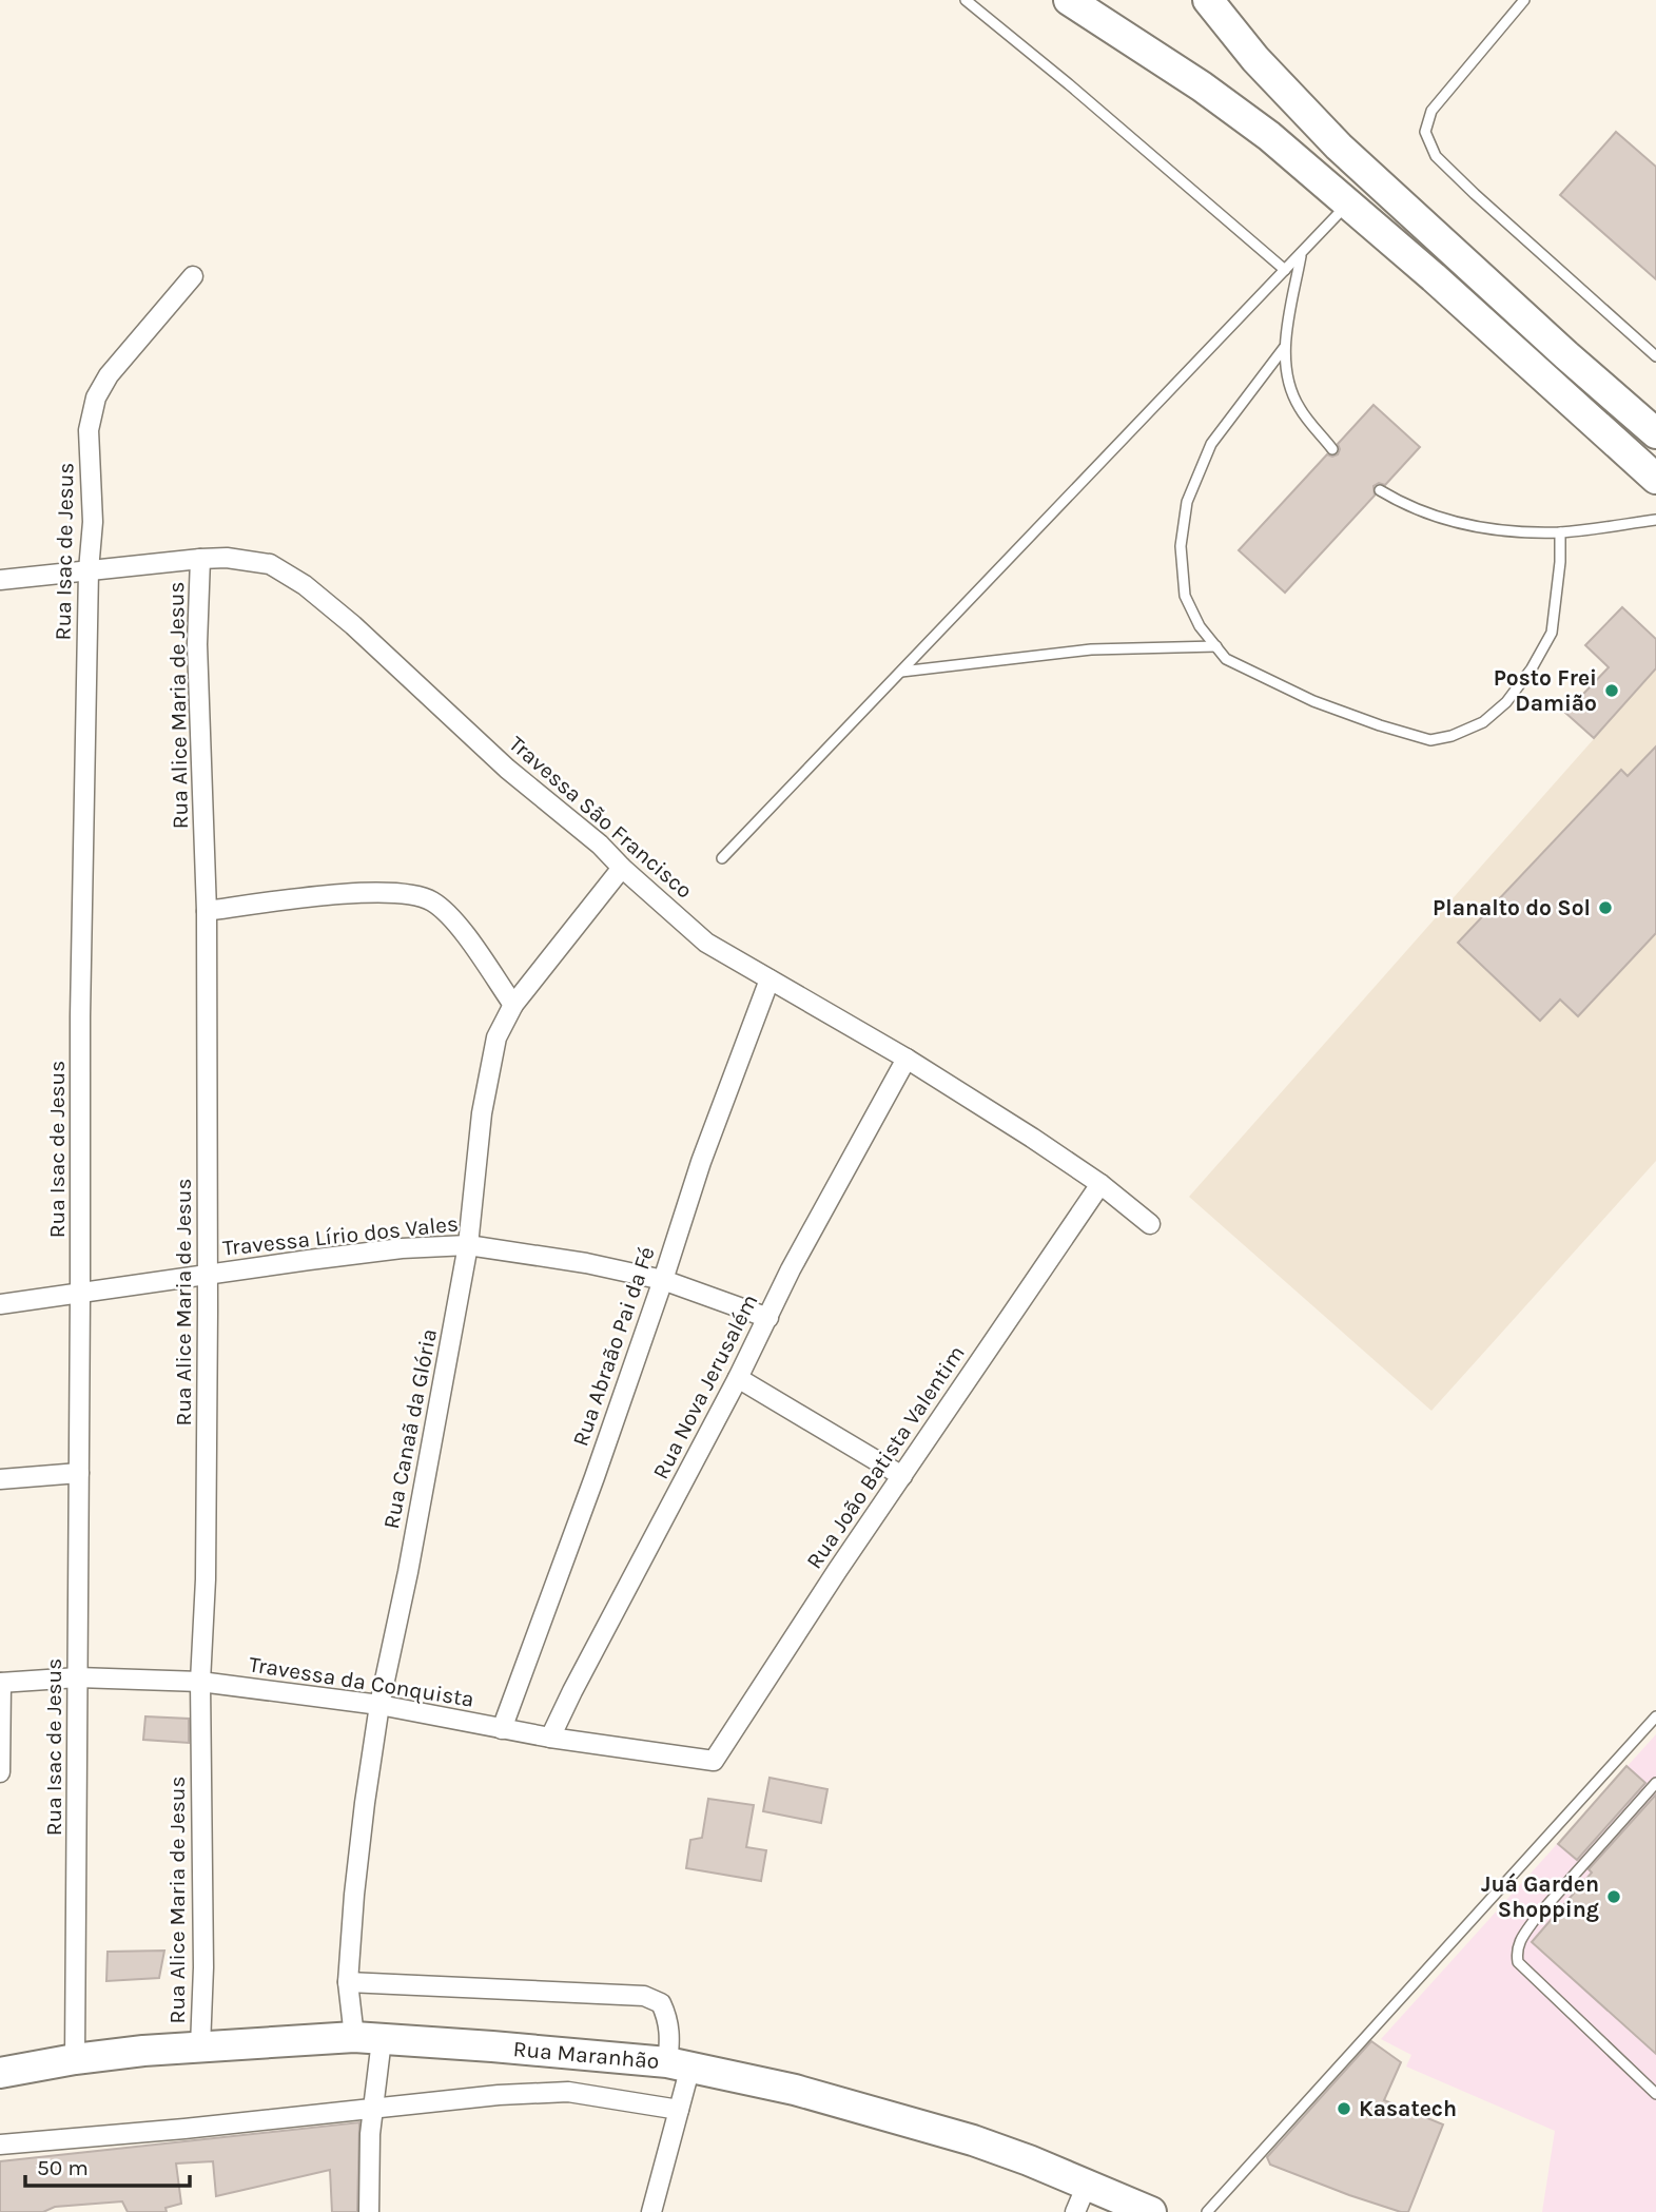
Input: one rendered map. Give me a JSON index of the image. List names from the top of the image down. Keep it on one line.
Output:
{"streets":{"highway":["Rua Maranhão"],"street":["Rua Isac de Jesus","Rua Alice Maria de Jesus","Travessa São Francisco","Travessa Lírio dos Vales","Rua Abraão Pai da Fé","Rua Nova Jerusalém","Rua Canaã da Glória","Rua João Batista Valentim","Travessa da Conquista"]},"crossings":[["Rua Isac de Jesus","Travessa São Francisco"],["Rua Isac de Jesus","Travessa Lírio dos Vales"],["Rua Isac de Jesus","Travessa da Conquista"],["Rua Isac de Jesus","Rua Maranhão"],["Rua Alice Maria de Jesus","Travessa São Francisco"],["Rua Alice Maria de Jesus","Travessa Lírio dos Vales"],["Rua Alice Maria de Jesus","Travessa da Conquista"],["Rua Alice Maria de Jesus","Rua Maranhão"],["Travessa São Francisco","Rua Abraão Pai da Fé"],["Travessa São Francisco","Rua Nova Jerusalém"],["Travessa São Francisco","Rua Canaã da Glória"],["Travessa São Francisco","Rua João Batista Valentim"],["Travessa Lírio dos Vales","Rua Abraão Pai da Fé"],["Travessa Lírio dos Vales","Rua Nova Jerusalém"],["Travessa Lírio dos Vales","Rua Canaã da Glória"],["Rua Abraão Pai da Fé","Travessa da Conquista"],["Rua Nova Jerusalém","Travessa da Conquista"],["Rua Canaã da Glória","Travessa da Conquista"],["Rua Canaã da Glória","Rua Maranhão"],["Rua João Batista Valentim","Travessa da Conquista"]],"places":["Posto Frei Damião","Planalto do Sol","Juá Garden Shopping","Kasatech"],"scale_bar":"50 m"}
